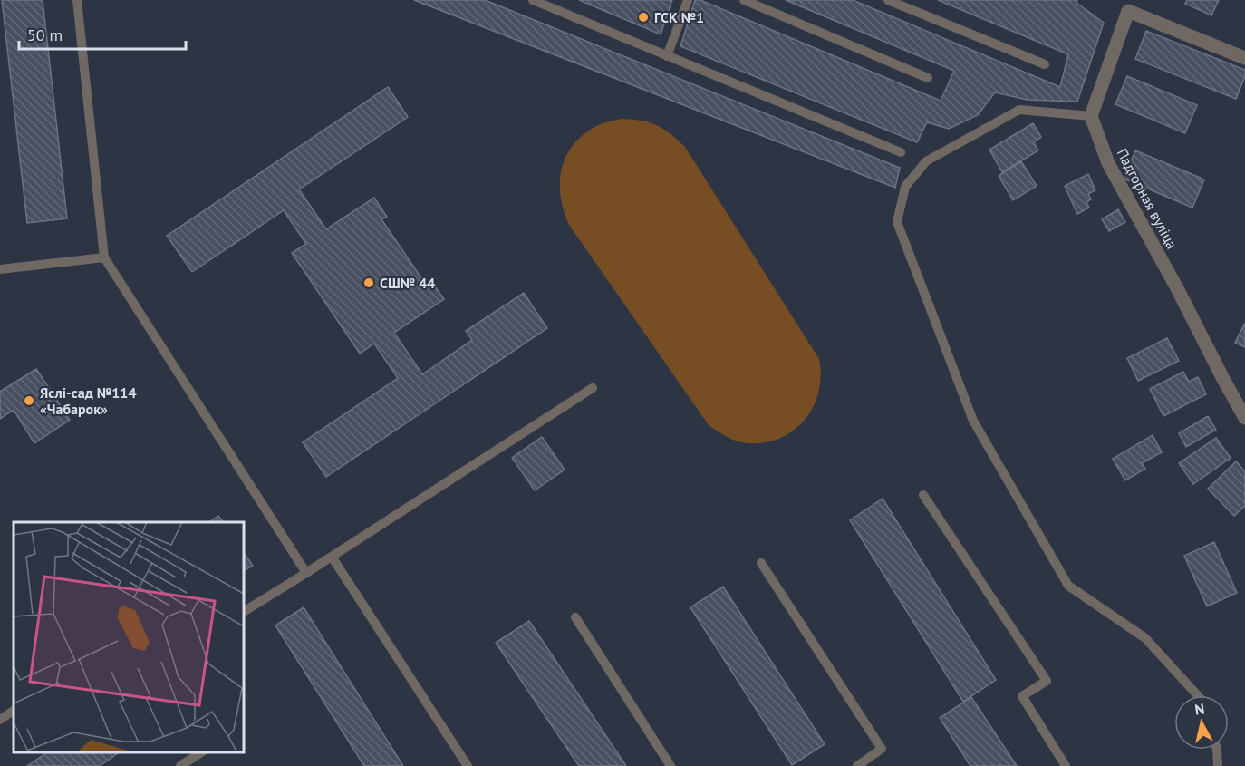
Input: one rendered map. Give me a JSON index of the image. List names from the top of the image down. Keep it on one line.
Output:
{"streets":{"street":["Падгорная вуліца"]},"places":["ГСК №1","СШ№ 44","Яслі-сад №114 «Чабарок»"],"scale_bar":"50 m","north":"top"}
